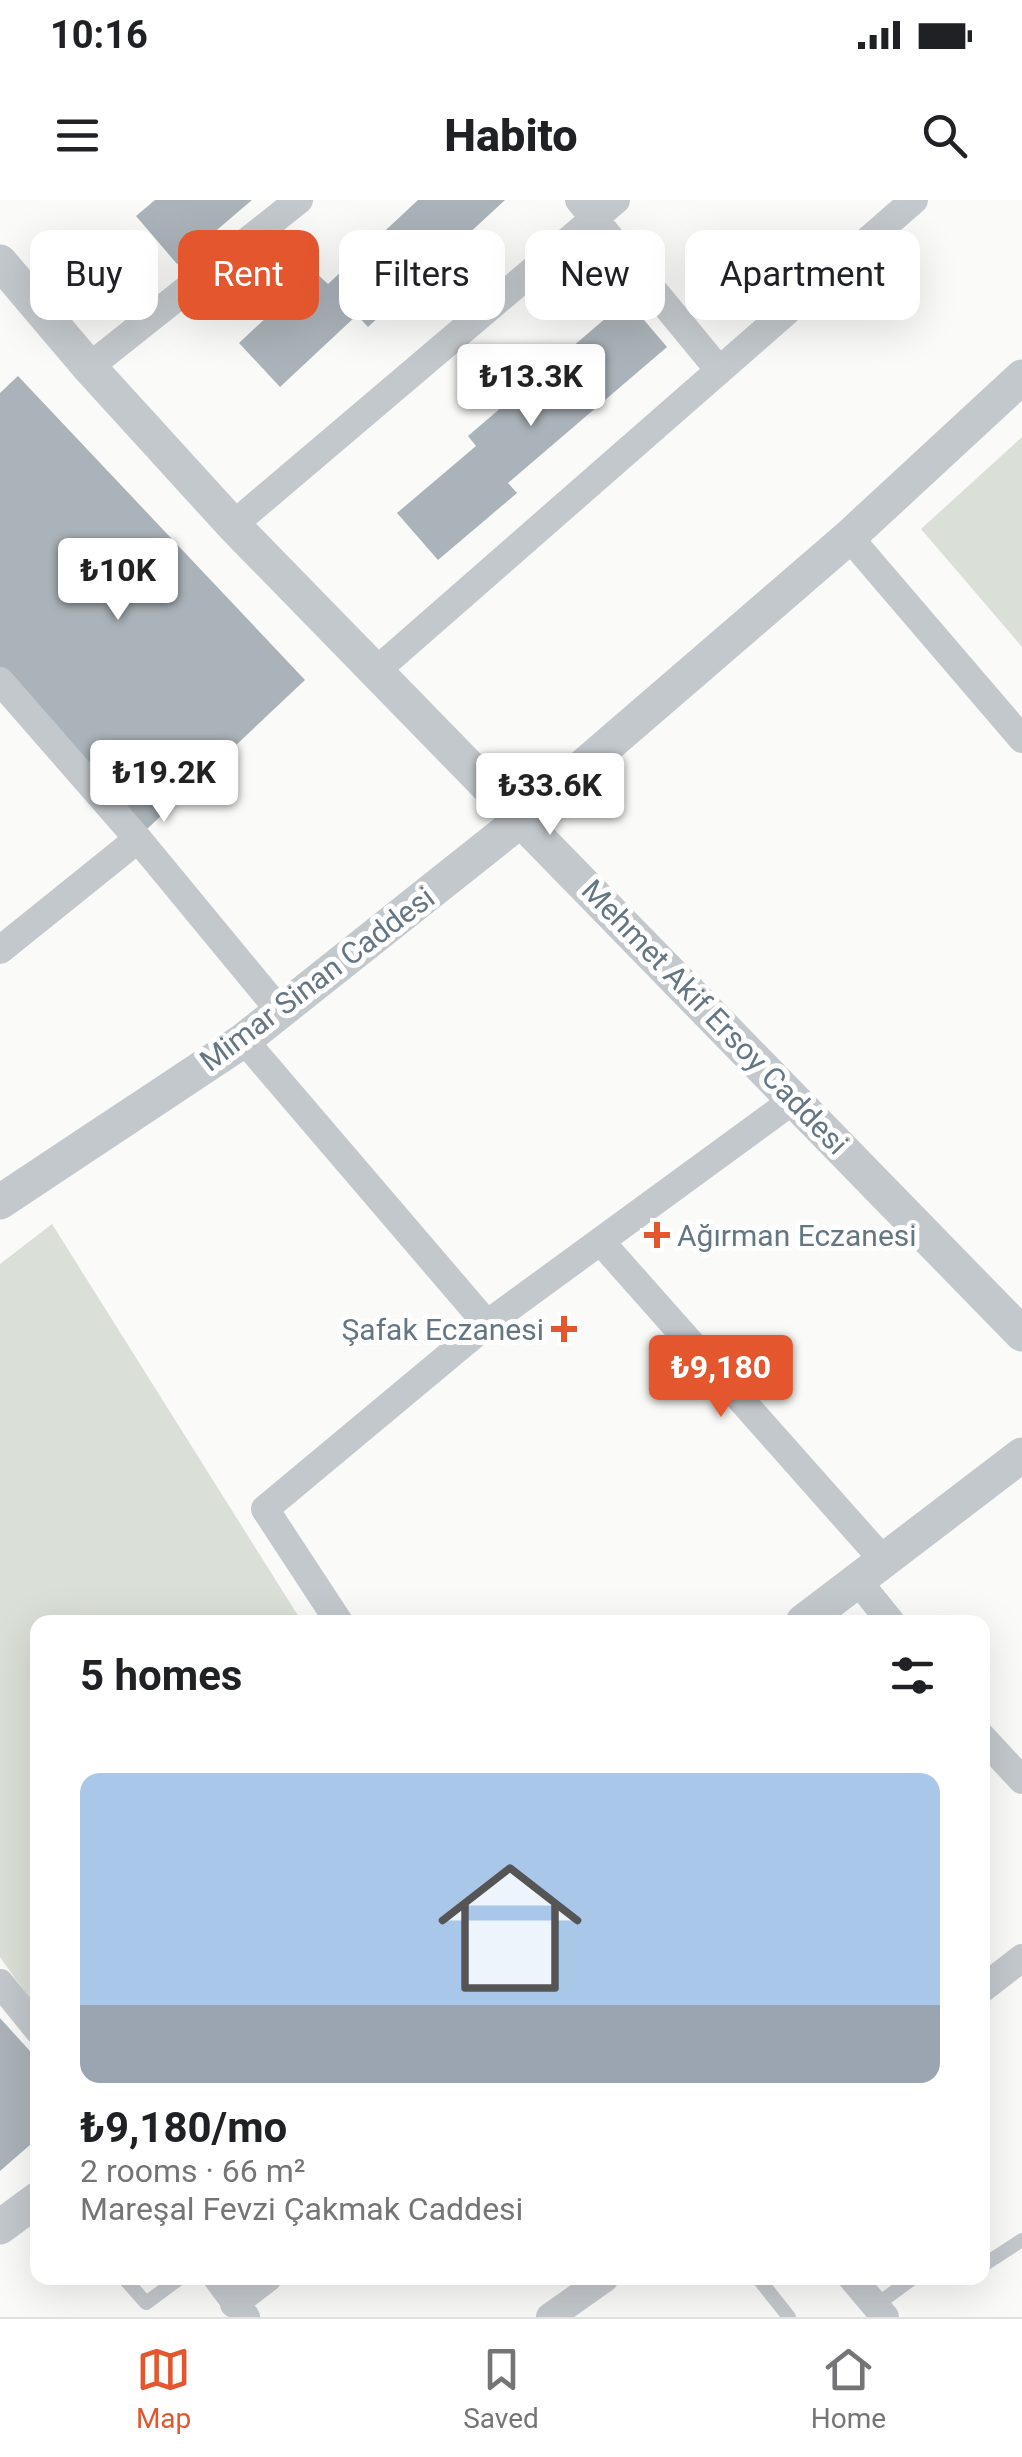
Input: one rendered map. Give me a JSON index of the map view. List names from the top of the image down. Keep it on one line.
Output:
{"streets":{"street":["Mimar Sinan Caddesi","Mehmet Akif Ersoy Caddesi"]},"crossings":[["Mimar Sinan Caddesi","Mehmet Akif Ersoy Caddesi"]],"places":{"health":["Ağırman Eczanesi","Şafak Eczanesi"]},"page":{"status":"10:16","header":"Habito","chip":["Buy","Rent","Filters","New","Apartment"],"price":["₺13.3K","₺10K","₺19.2K","₺33.6K","₺9,180"],"heading":"5 homes","list":[{"name":"₺9,180/mo","note":"2 rooms · 66 m² · Mareşal Fevzi Çakmak Caddesi"}],"tabs":["Map","Saved","Home"]}}
